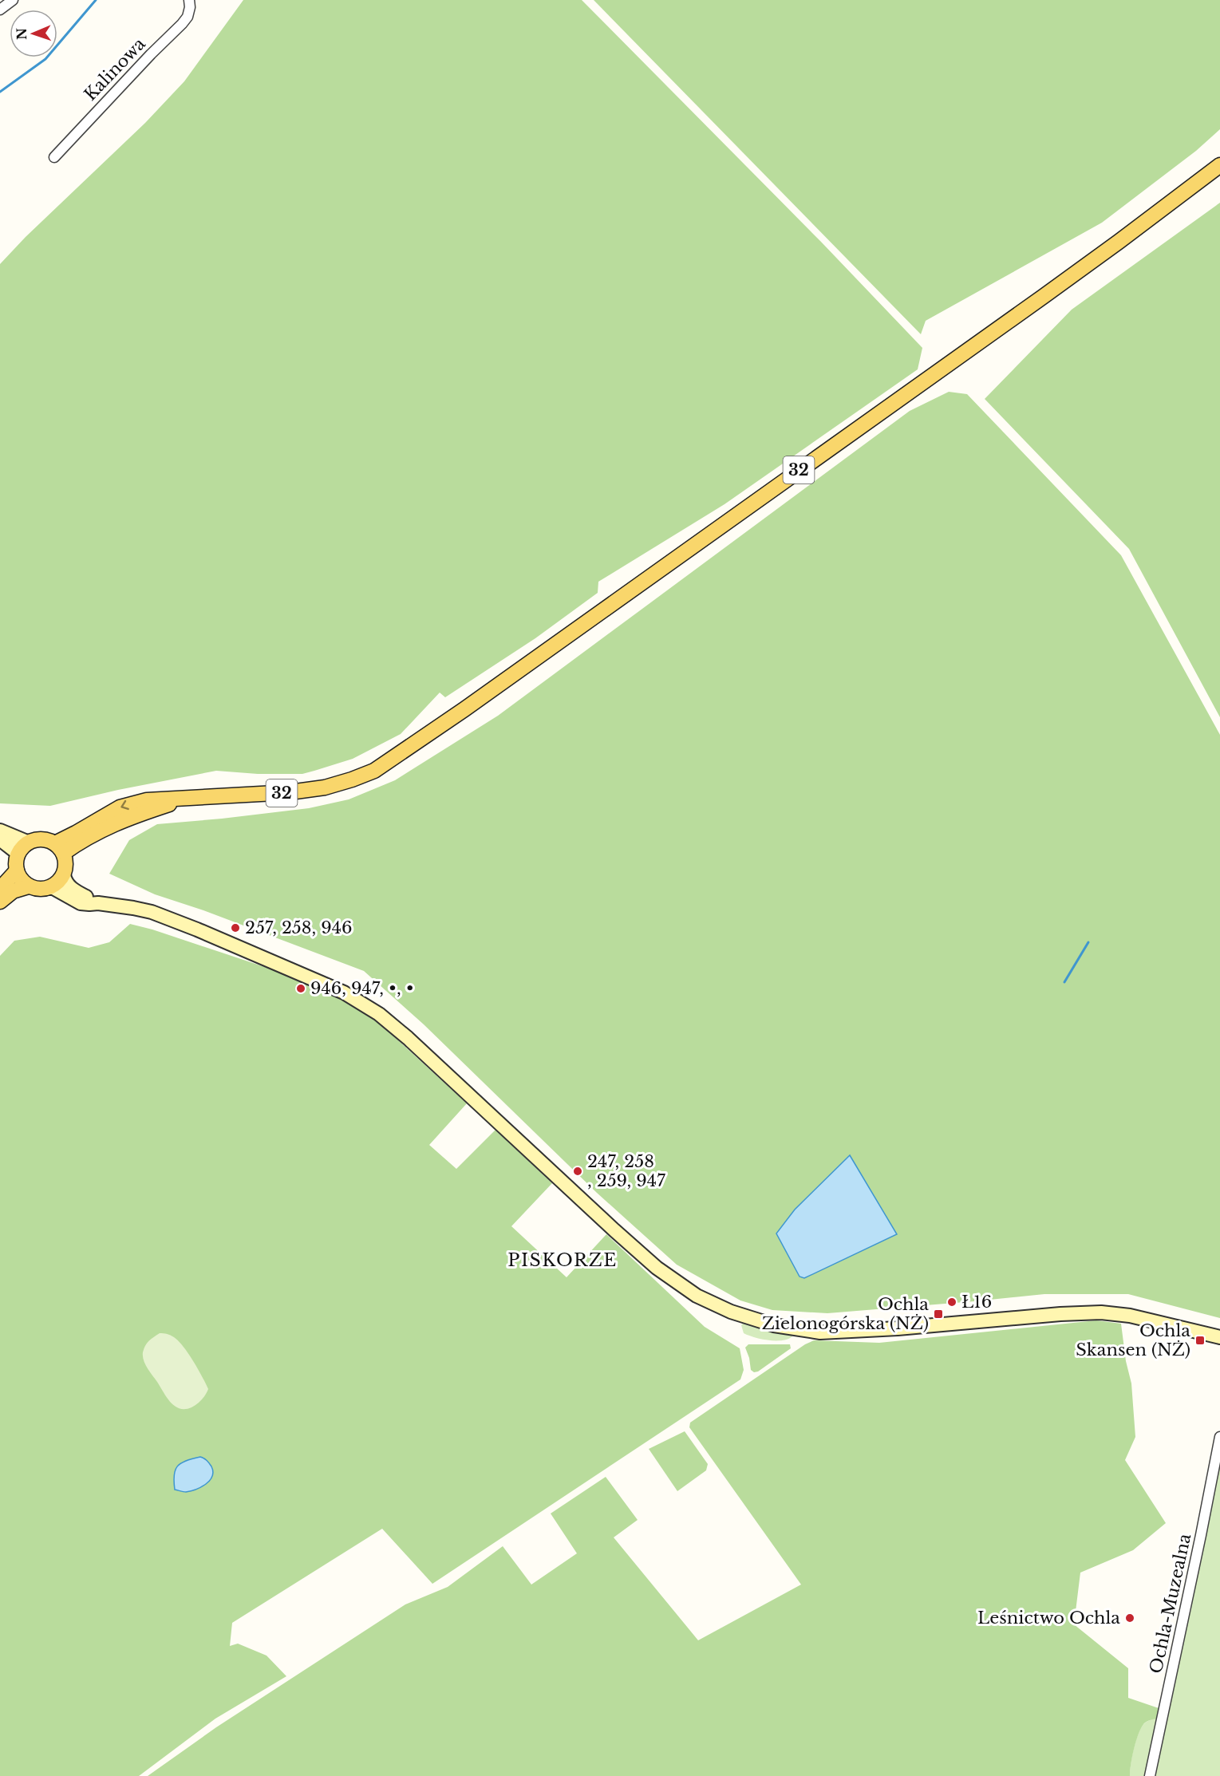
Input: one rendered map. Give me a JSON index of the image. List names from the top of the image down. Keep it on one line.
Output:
{"streets":{"main road":["32"],"street":["Kalinowa","Ochla-Muzealna"]},"districts":["PISKORZE"],"places":{"other":["257, 258, 946","946, 947, •, •","247, 258 , 259, 947","Ł16","Leśnictwo Ochla"],"transit":["Ochla Zielonogórska (NŻ)","Ochla Skansen (NŻ)"]},"north":"left"}
